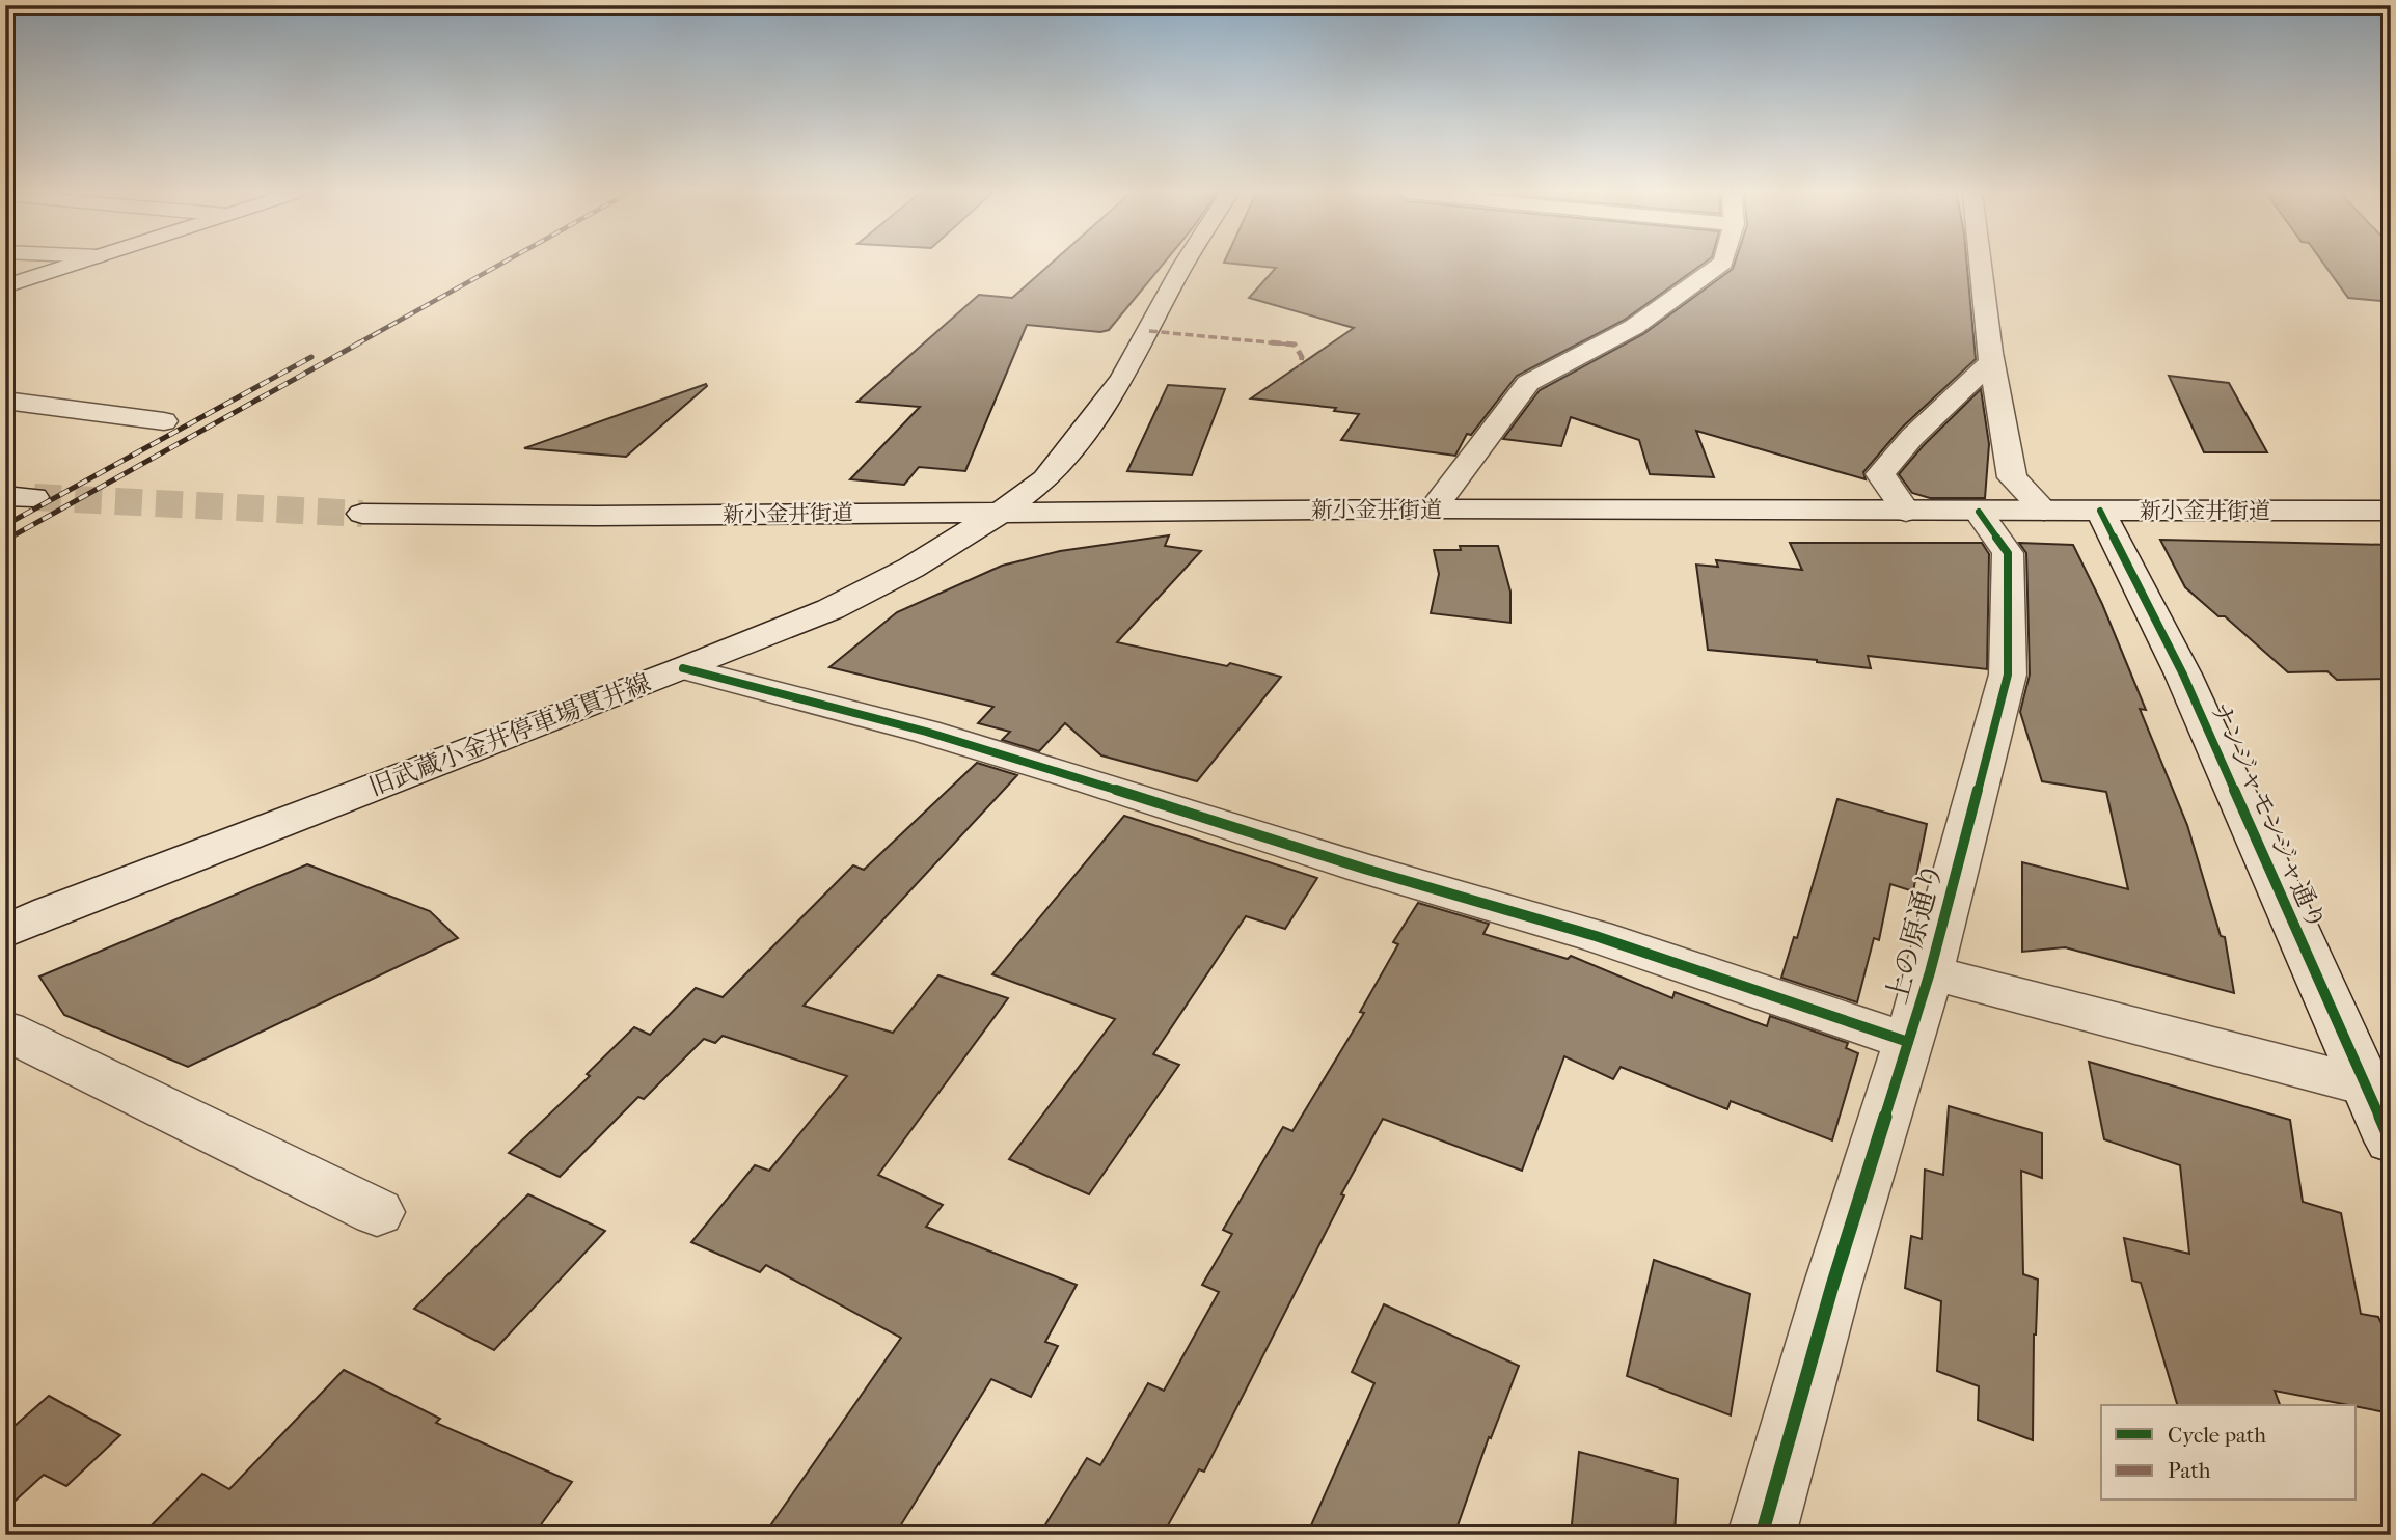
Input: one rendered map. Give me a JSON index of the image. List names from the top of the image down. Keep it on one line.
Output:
{"streets":{"street":["新小金井街道","旧武蔵小金井停車場貫井線","ナンジャモンジャ通り","上の原通り"]},"crossings":[["新小金井街道","旧武蔵小金井停車場貫井線"],["新小金井街道","ナンジャモンジャ通り"],["新小金井街道","上の原通り"]],"legend":["Cycle path","Path"]}
